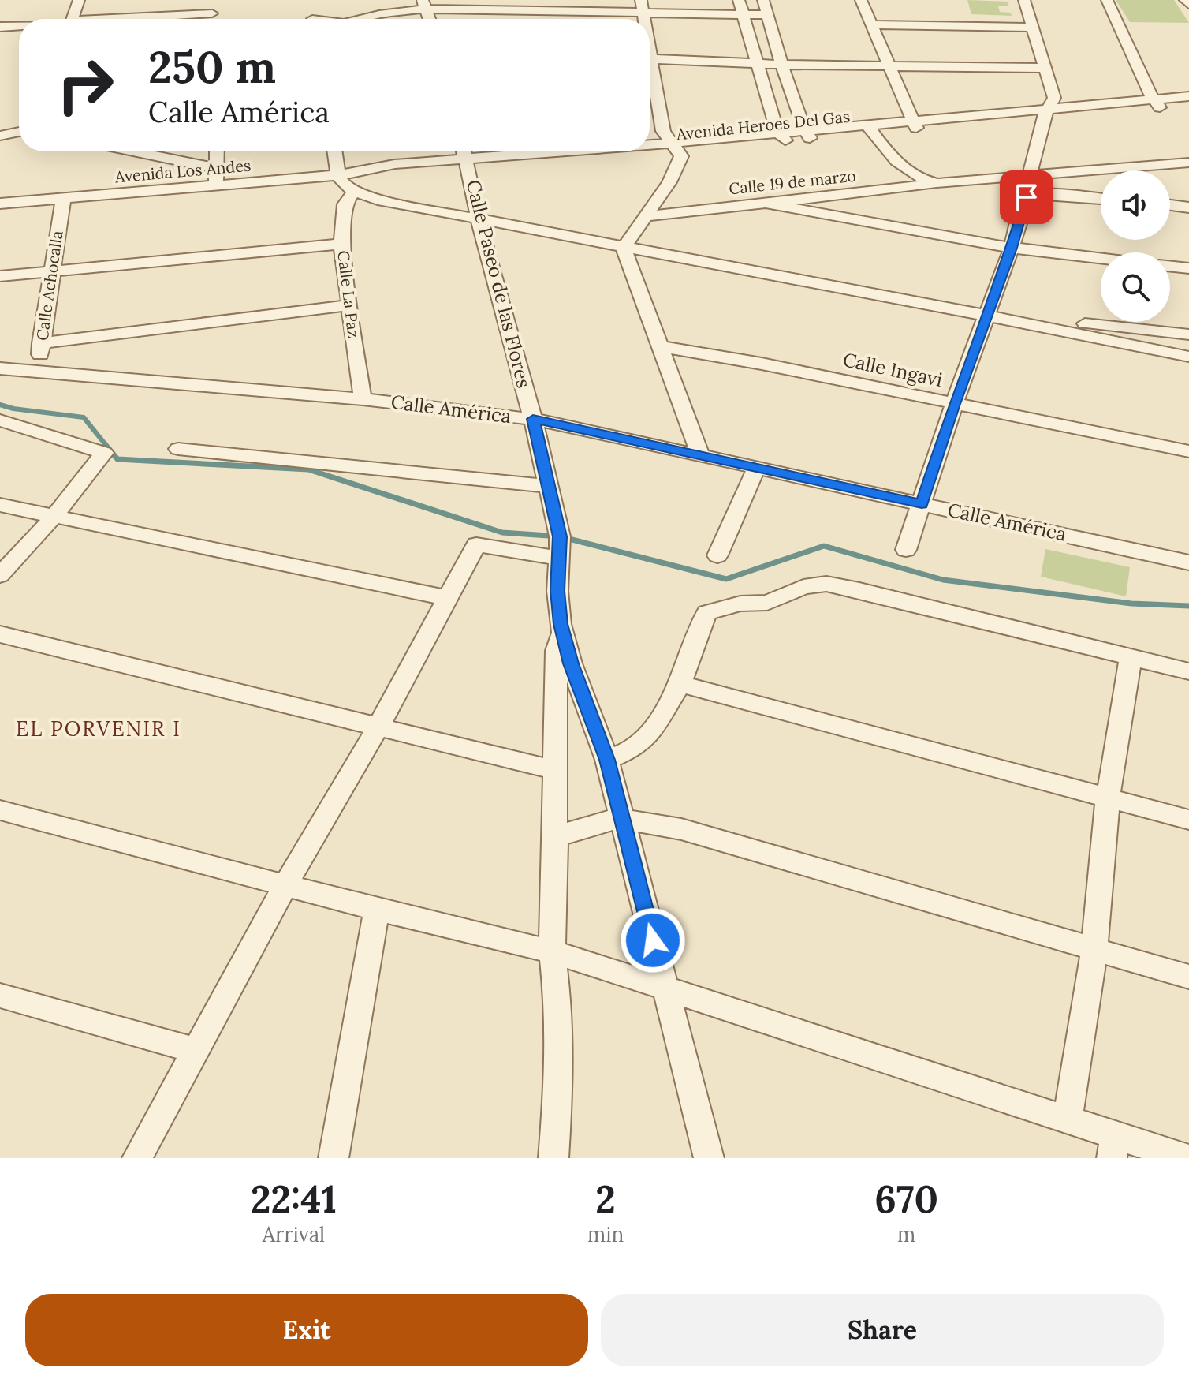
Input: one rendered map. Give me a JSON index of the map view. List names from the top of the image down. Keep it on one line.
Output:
{"streets":{"street":["Avenida Heroes Del Gas","Avenida Los Andes","Calle 19 de marzo","Calle Paseo de las Flores","Calle Achocalla","Calle La Paz","Calle Ingavi","Calle América"]},"crossings":[["Avenida Heroes Del Gas","Avenida Los Andes"],["Avenida Heroes Del Gas","Calle Paseo de las Flores"],["Avenida Los Andes","Calle Achocalla"],["Calle Paseo de las Flores","Calle América"],["Calle Achocalla","Calle América"],["Calle La Paz","Calle América"]],"districts":["EL PORVENIR I"],"page":{"turn":["250 m","Calle América"],"eta":["22:41","Arrival","2","min","670","m"],"buttons":["Exit","Share"]}}
